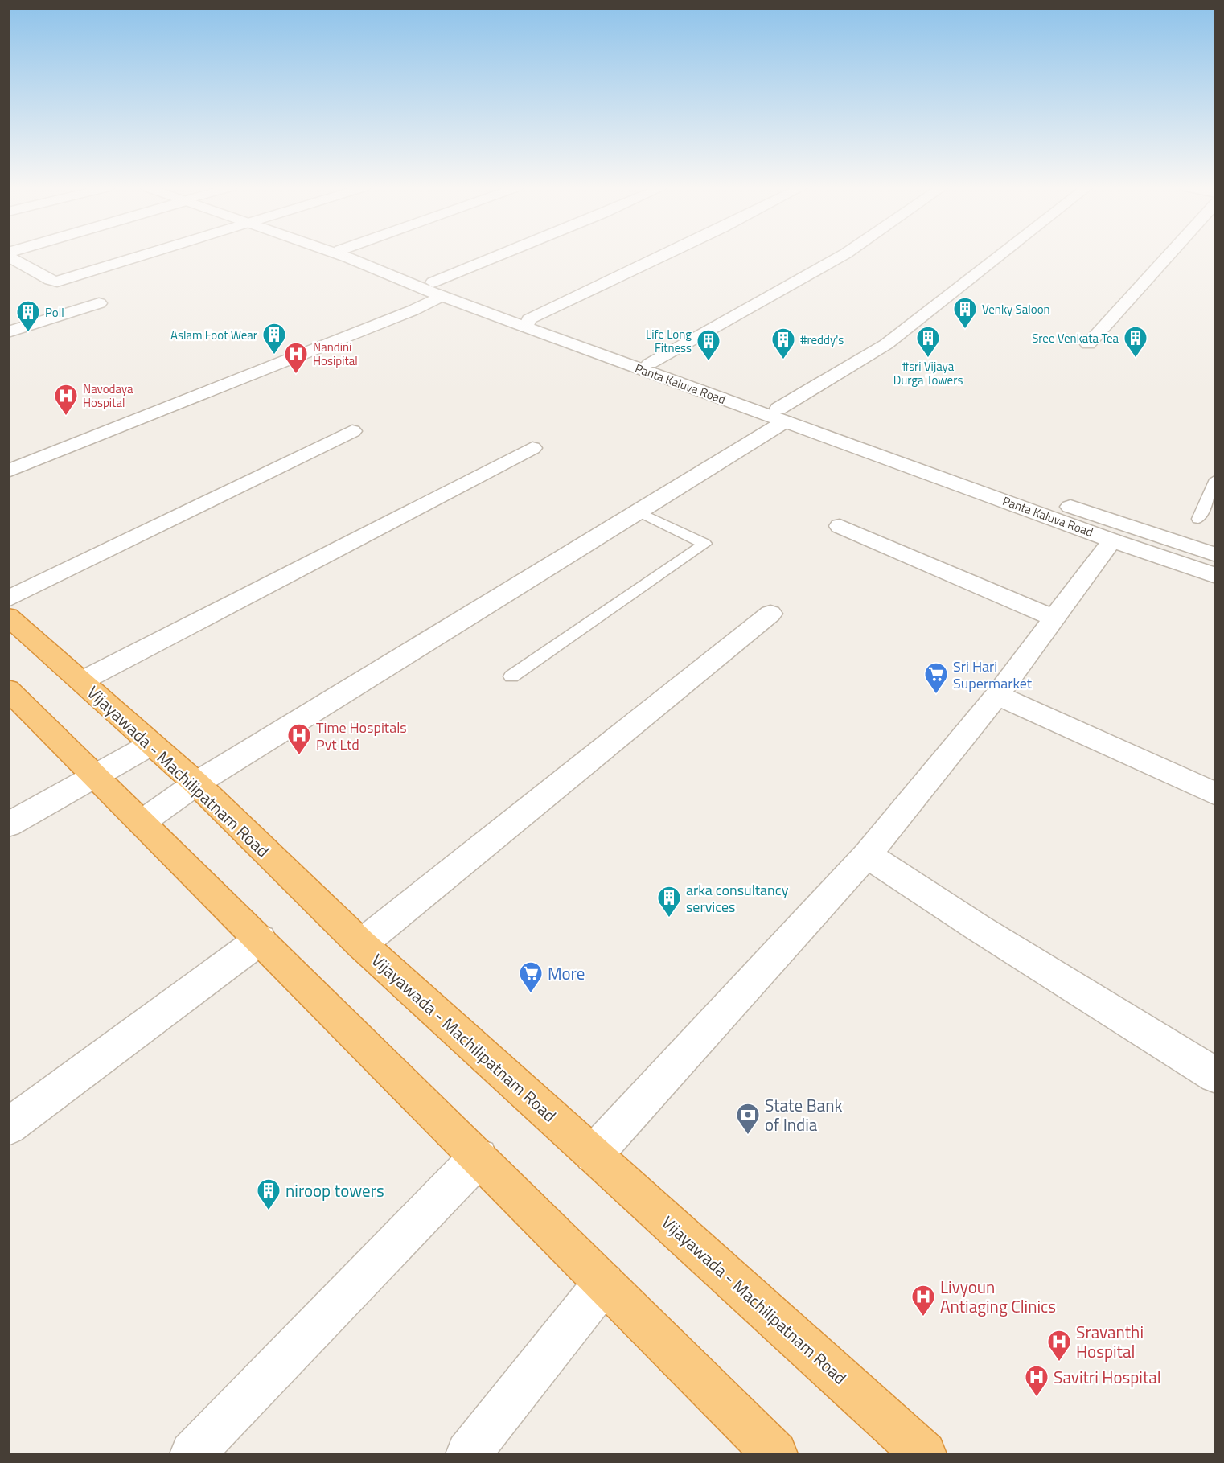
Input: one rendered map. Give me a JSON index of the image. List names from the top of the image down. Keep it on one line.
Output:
{"streets":{"highway":["Vijayawada - Machilipatnam Road"],"street":["Panta Kaluva Road"]},"places":{"building":["Venky Saloon","Poll","Aslam Foot Wear","#sri Vijaya Durga Towers","Sree Venkata Tea","#reddy's","Life Long Fitness","arka consultancy services","niroop towers"],"hospital":["Nandini Hosipital","Navodaya Hospital","Time Hospitals Pvt Ltd","Livyoun Antiaging Clinics","Sravanthi Hospital","Savitri Hospital"],"supermarket":["Sri Hari Supermarket","More"],"bank":["State Bank of India"]}}
